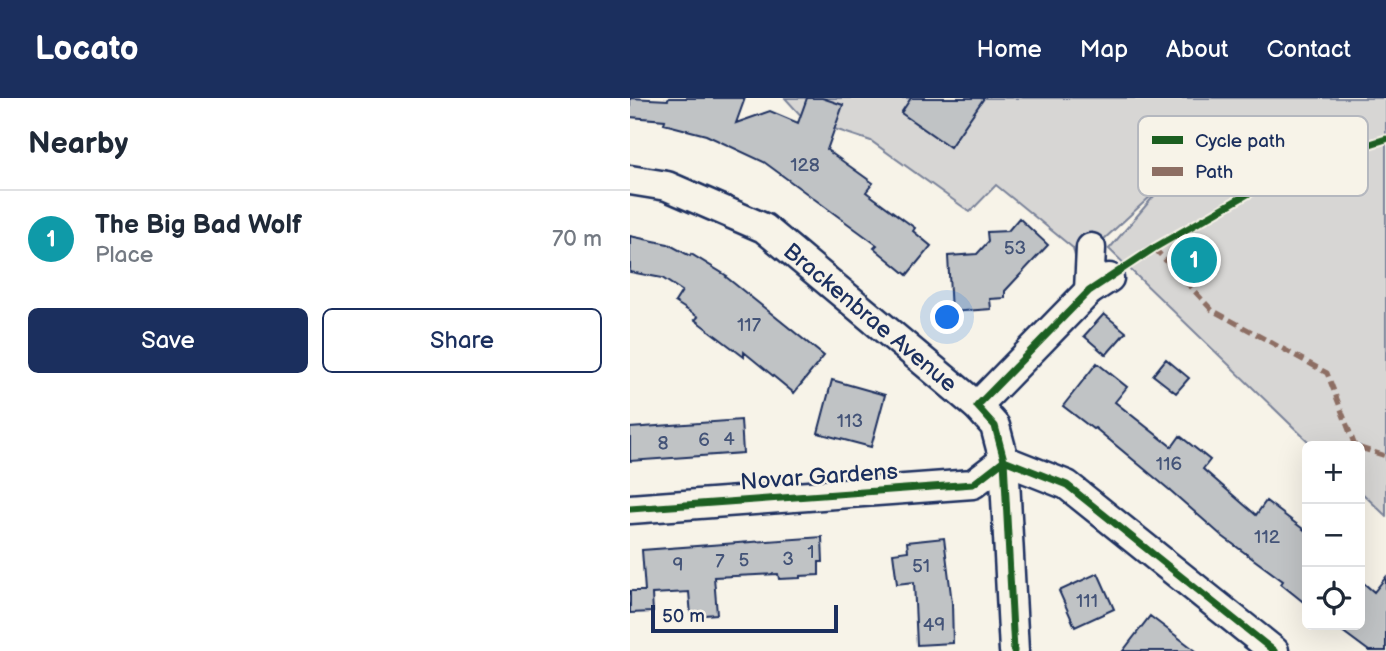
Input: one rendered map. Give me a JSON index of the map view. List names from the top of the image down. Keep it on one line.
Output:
{"streets":{"street":["Brackenbrae Avenue","Novar Gardens"]},"crossings":[["Brackenbrae Avenue","Novar Gardens"]],"house_numbers":["128","53","117","113","4","6","8","116","112","1","3","5","7","9","51","111","49"],"legend":["Cycle path","Path"],"scale_bar":"50 m","page":{"header":"Locato","nav":["Home","Map","About","Contact"],"heading":"Nearby","list":[{"mark":"1","name":"The Big Bad Wolf","note":"Place","value":"70 m"}],"pins":"1","buttons":["Save","Share"],"map_buttons":["+","−"],"scale":"50 m"}}
